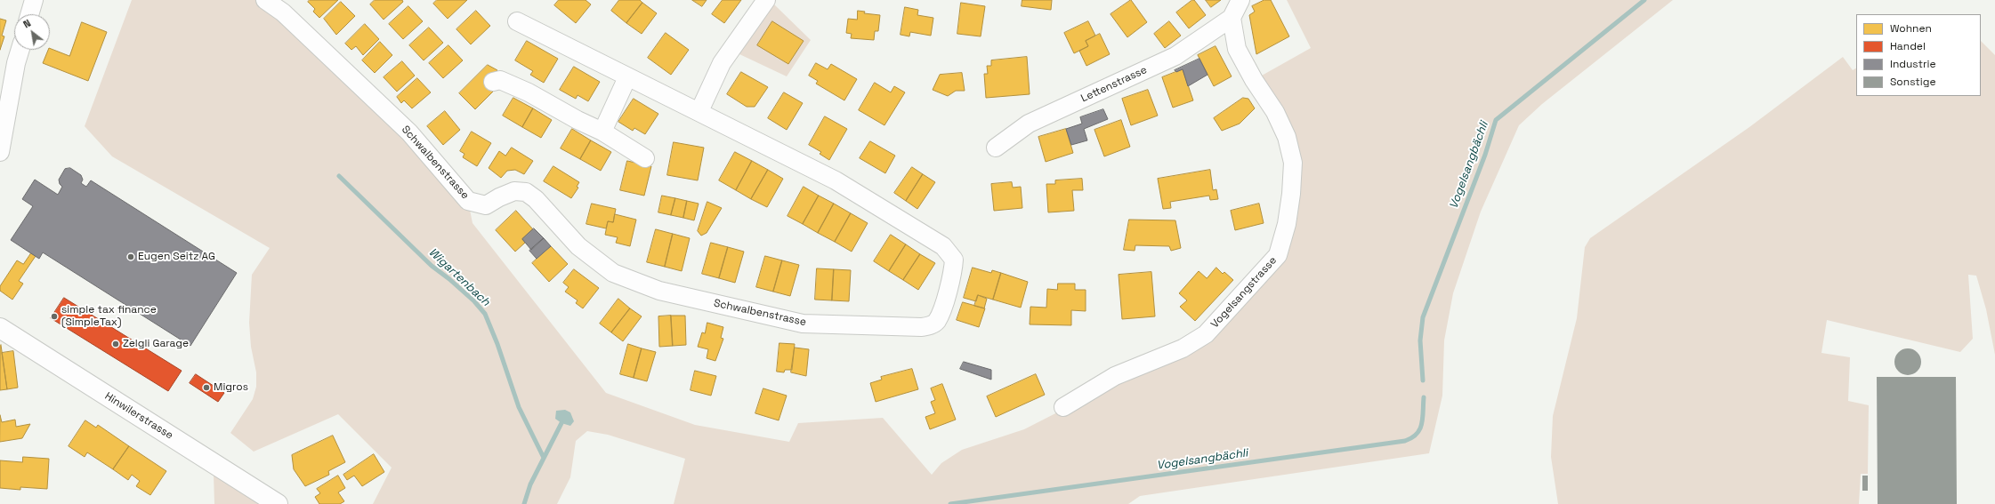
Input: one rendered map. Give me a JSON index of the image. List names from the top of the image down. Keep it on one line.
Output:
{"streets":{"main road":["Hinwilerstrasse"],"street":["Lettenstrasse","Schwalbenstrasse","Vogelsangstrasse"]},"crossings":[["Lettenstrasse","Vogelsangstrasse"]],"water":["Vogelsangbächli","Wigartenbach"],"places":["Eugen Seitz AG","simple tax finance (SimpleTax)","Zelgli Garage","Migros"],"legend":["Wohnen","Handel","Industrie","Sonstige"],"north":"top left"}
